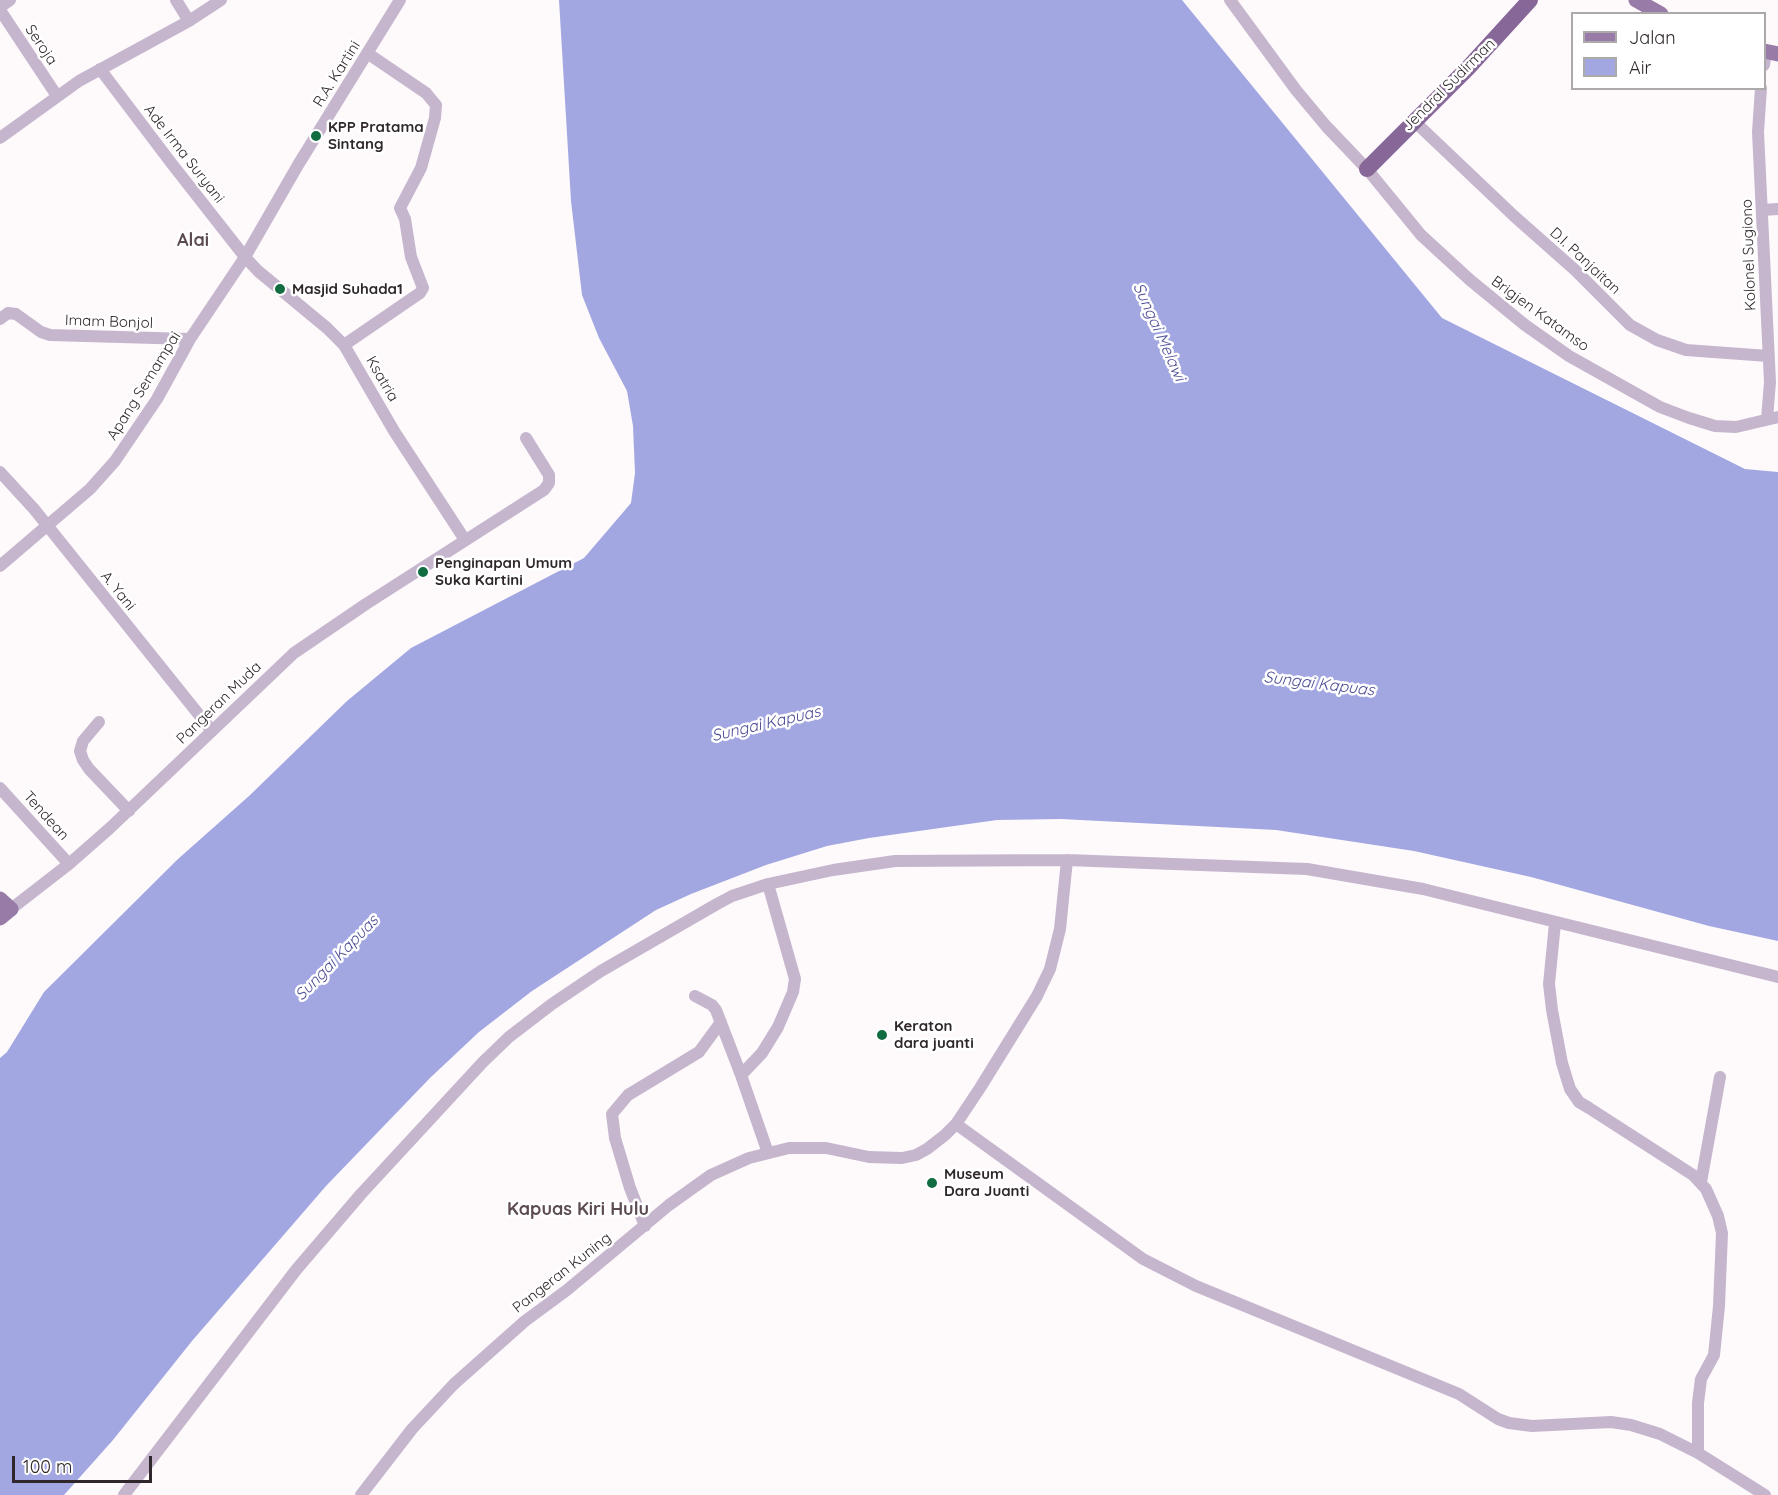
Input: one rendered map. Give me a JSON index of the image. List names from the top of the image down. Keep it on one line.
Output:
{"streets":{"highway":["Jendral Sudirman"],"street":["Seroja","R.A. Kartini","Ade Irma Suryani","Kolonel Sugiono","D.I. Panjaitan","Brigjen Katamso","Imam Bonjol","Ksatria","Apang Semampai","A. Yani","Pangeran Muda","Tendean","Pangeran Kuning"]},"crossings":[["R.A. Kartini","Ade Irma Suryani"],["R.A. Kartini","Ksatria"],["R.A. Kartini","Apang Semampai"],["Jendral Sudirman","D.I. Panjaitan"],["Jendral Sudirman","Brigjen Katamso"],["Ade Irma Suryani","Ksatria"],["Ade Irma Suryani","Apang Semampai"],["Kolonel Sugiono","D.I. Panjaitan"],["Kolonel Sugiono","Brigjen Katamso"],["Imam Bonjol","Apang Semampai"],["Ksatria","Apang Semampai"],["Ksatria","Pangeran Muda"],["Apang Semampai","A. Yani"],["A. Yani","Pangeran Muda"],["Pangeran Muda","Tendean"]],"districts":["Alai","Kapuas Kiri Hulu"],"water":["Sungai Melawi","Sungai Kapuas"],"places":["KPP Pratama Sintang","Masjid Suhada1","Penginapan Umum Suka Kartini","Keraton dara juanti","Museum Dara Juanti"],"legend":["Jalan","Air"],"scale_bar":"100 m"}
